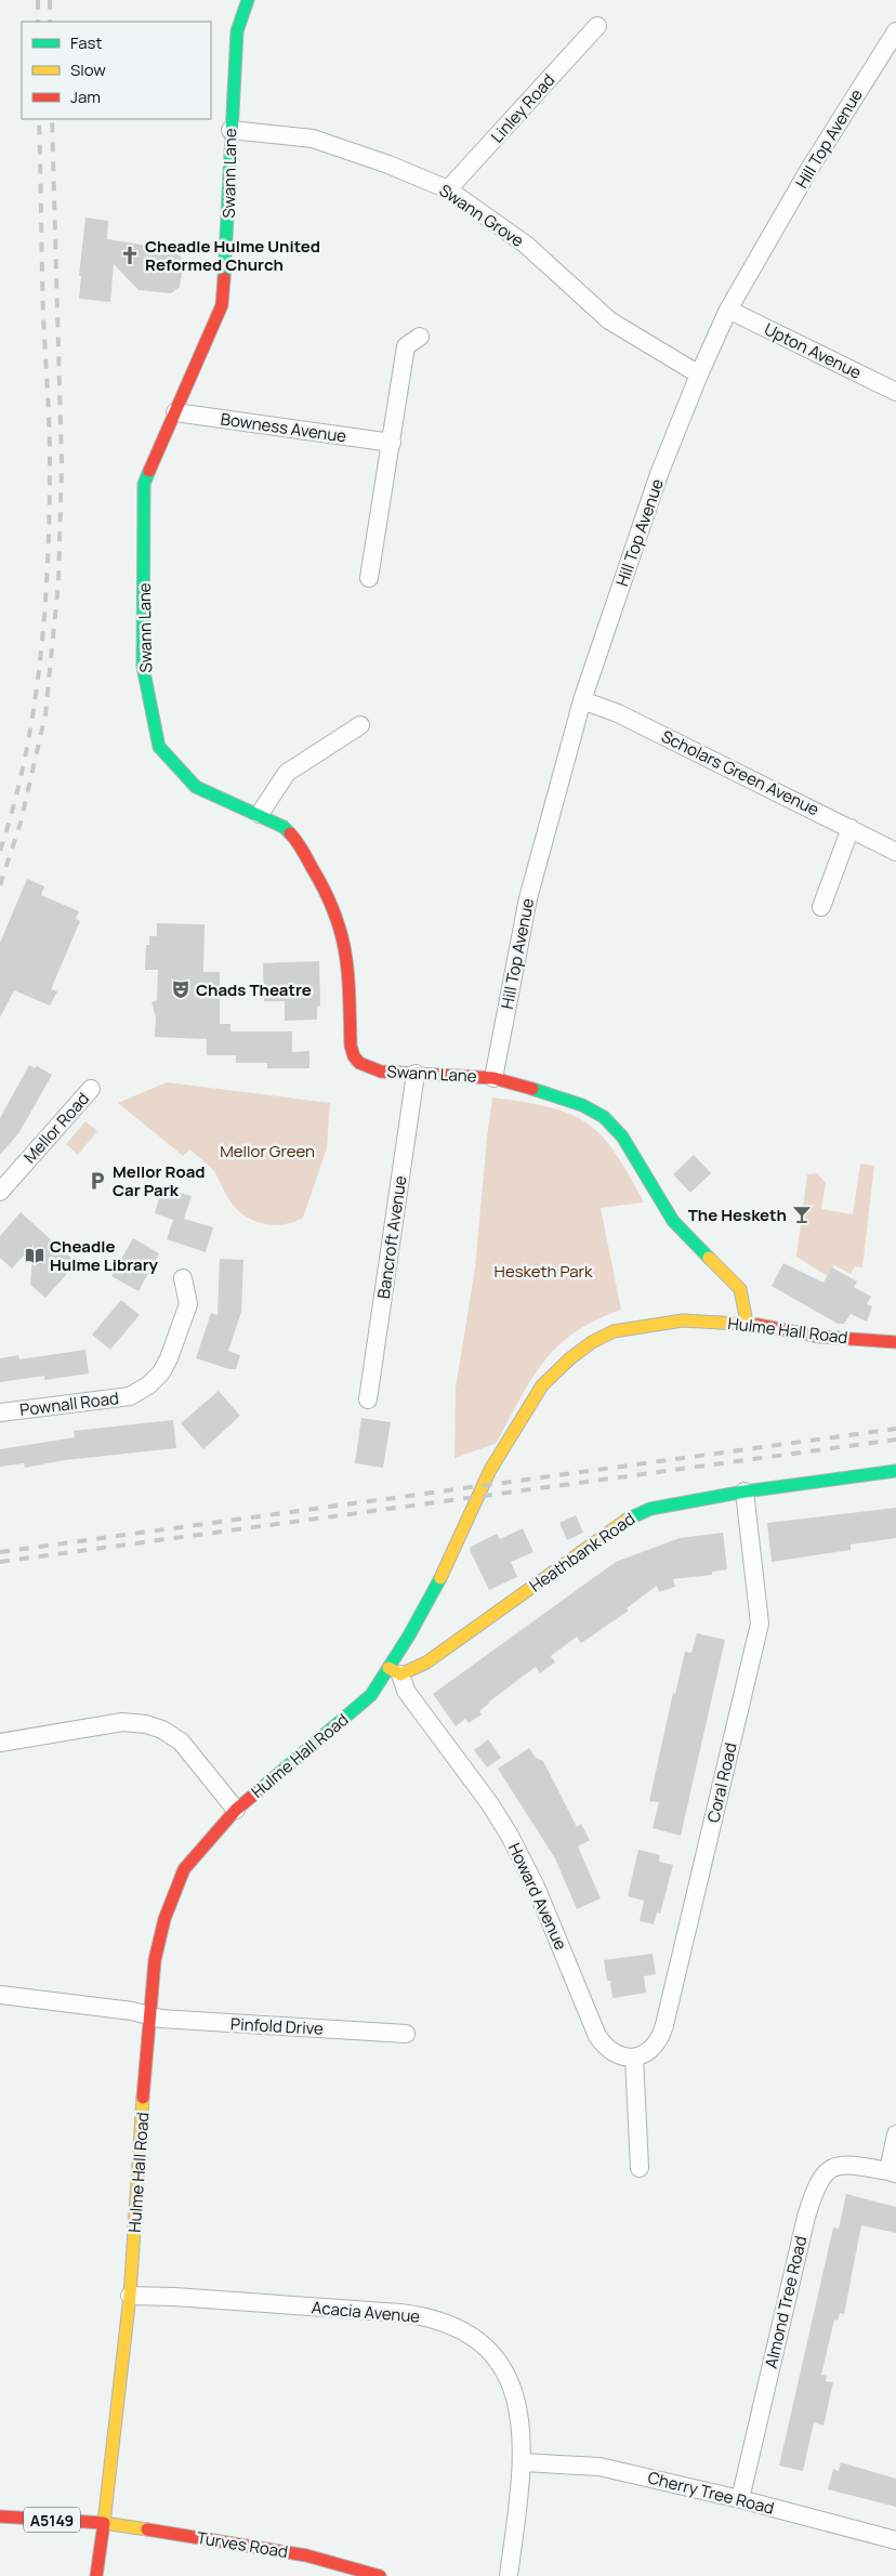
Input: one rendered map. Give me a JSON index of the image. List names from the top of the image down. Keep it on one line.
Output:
{"streets":{"street":["Linley Road","Hill Top Avenue","Swann Lane","Swann Grove","Upton Avenue","Bowness Avenue","Scholars Green Avenue","Mellor Road","Bancroft Avenue","Hulme Hall Road","Pownall Road","Heathbank Road","Coral Road","Howard Avenue","Pinfold Drive","Almond Tree Road","Acacia Avenue","Cherry Tree Road","A5149","Turves Road"]},"crossings":[["Linley Road","Swann Grove"],["Hill Top Avenue","Swann Lane"],["Hill Top Avenue","Swann Grove"],["Hill Top Avenue","Upton Avenue"],["Hill Top Avenue","Scholars Green Avenue"],["Swann Lane","Swann Grove"],["Swann Lane","Bowness Avenue"],["Swann Lane","Bancroft Avenue"],["Swann Lane","Hulme Hall Road"],["Hulme Hall Road","Heathbank Road"],["Hulme Hall Road","Howard Avenue"],["Hulme Hall Road","Pinfold Drive"],["Hulme Hall Road","Acacia Avenue"],["Hulme Hall Road","A5149"],["Hulme Hall Road","Turves Road"],["Heathbank Road","Coral Road"],["Heathbank Road","Howard Avenue"],["Coral Road","Howard Avenue"],["Almond Tree Road","Cherry Tree Road"],["Acacia Avenue","Cherry Tree Road"],["A5149","Turves Road"]],"parks":["Mellor Green","Hesketh Park"],"places":{"church":["Cheadle Hulme United Reformed Church"],"theatre":["Chads Theatre"],"parking":["Mellor Road Car Park"],"bar":["The Hesketh"],"library":["Cheadle Hulme Library"]},"legend":["Fast","Slow","Jam"]}
